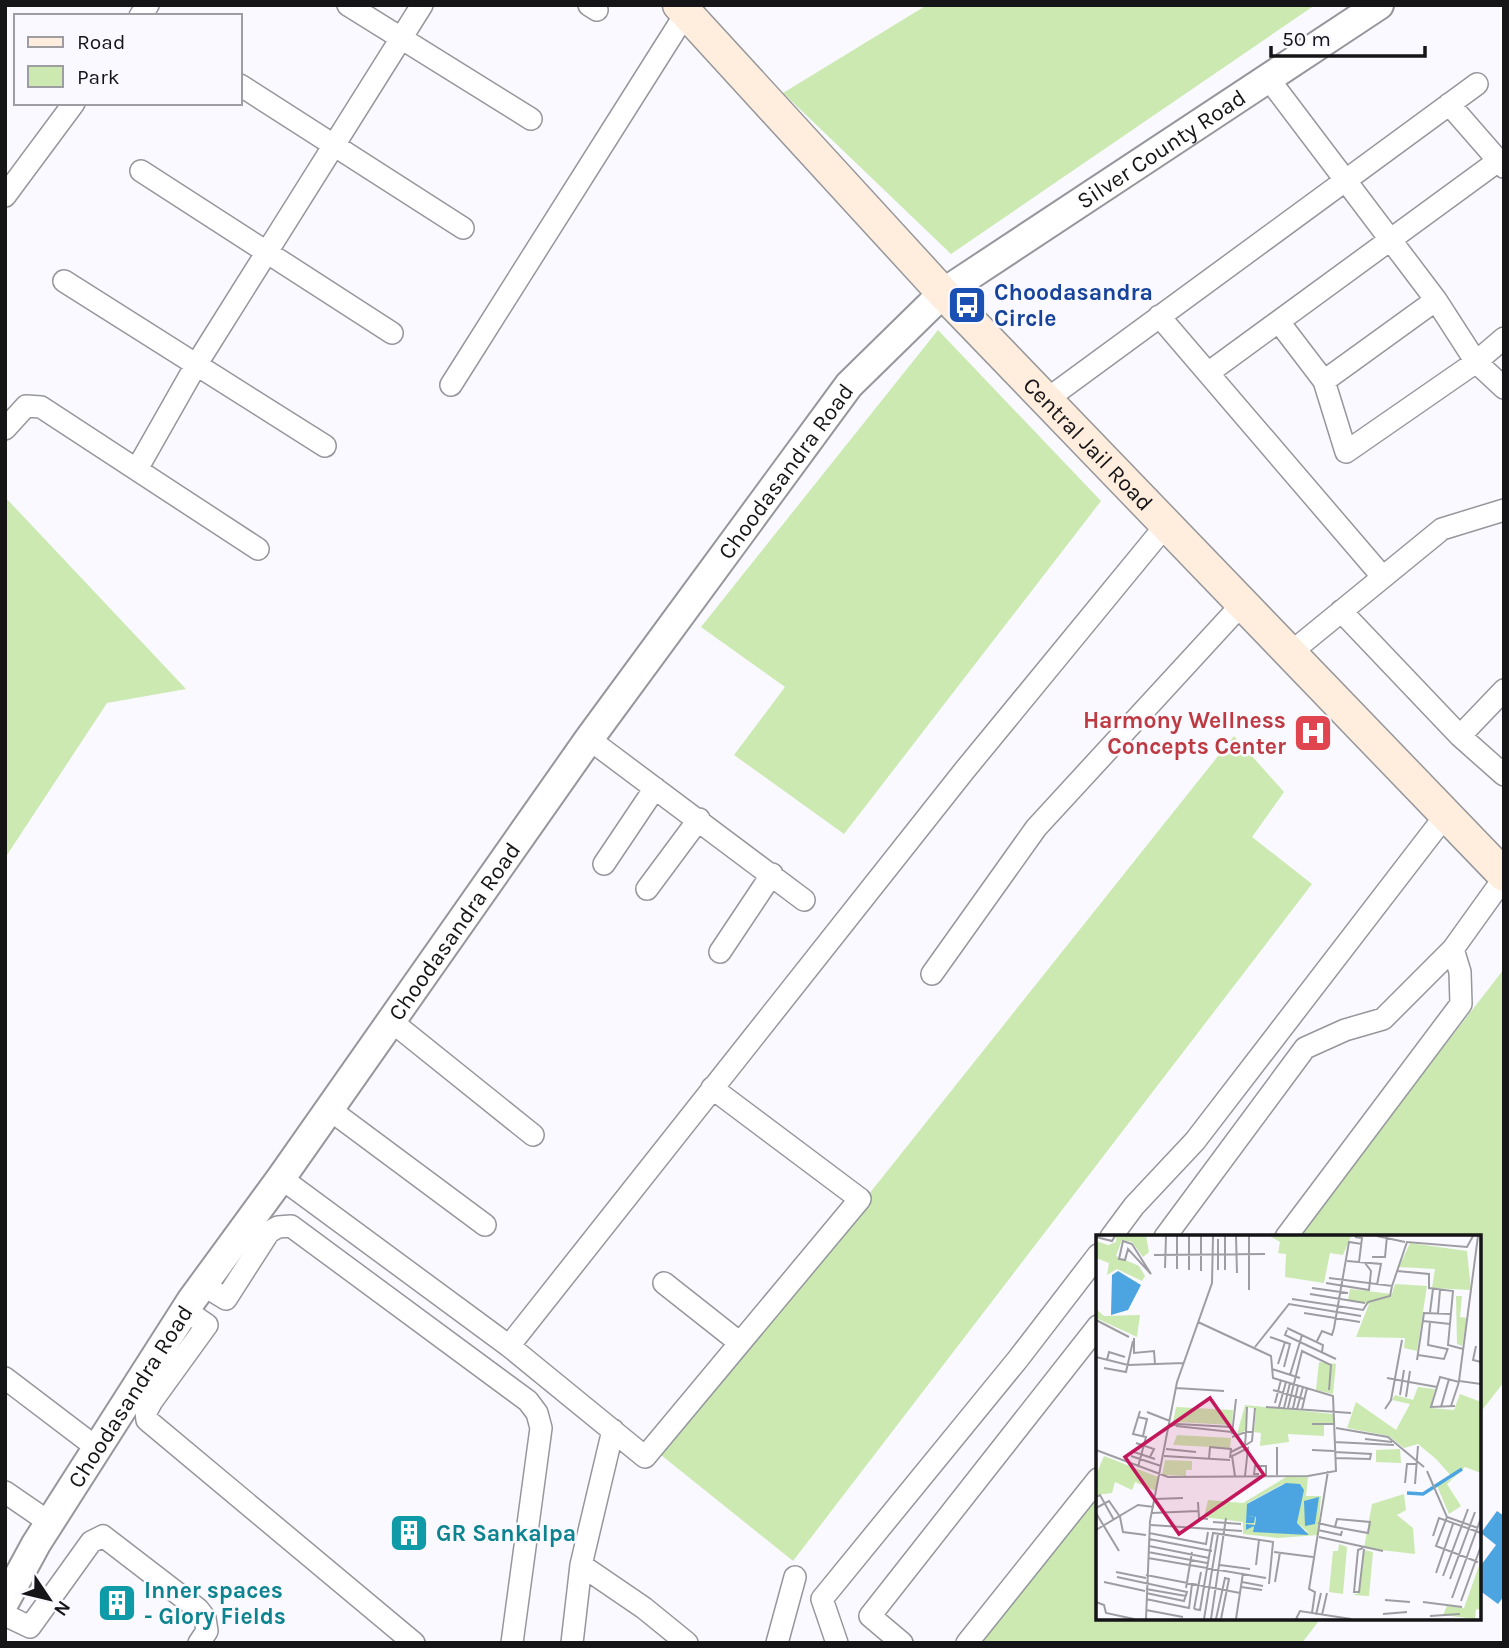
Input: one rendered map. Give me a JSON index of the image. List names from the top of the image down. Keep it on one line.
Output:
{"streets":{"main road":["Central Jail Road"],"street":["Silver County Road","Choodasandra Road"]},"crossings":[["Silver County Road","Central Jail Road"],["Silver County Road","Choodasandra Road"],["Central Jail Road","Choodasandra Road"]],"places":{"bus stop":["Choodasandra Circle"],"hospital":["Harmony Wellness Concepts Center"],"building":["GR Sankalpa","Inner spaces - Glory Fields"]},"legend":["Road","Park"],"scale_bar":"50 m","north":"bottom right"}
